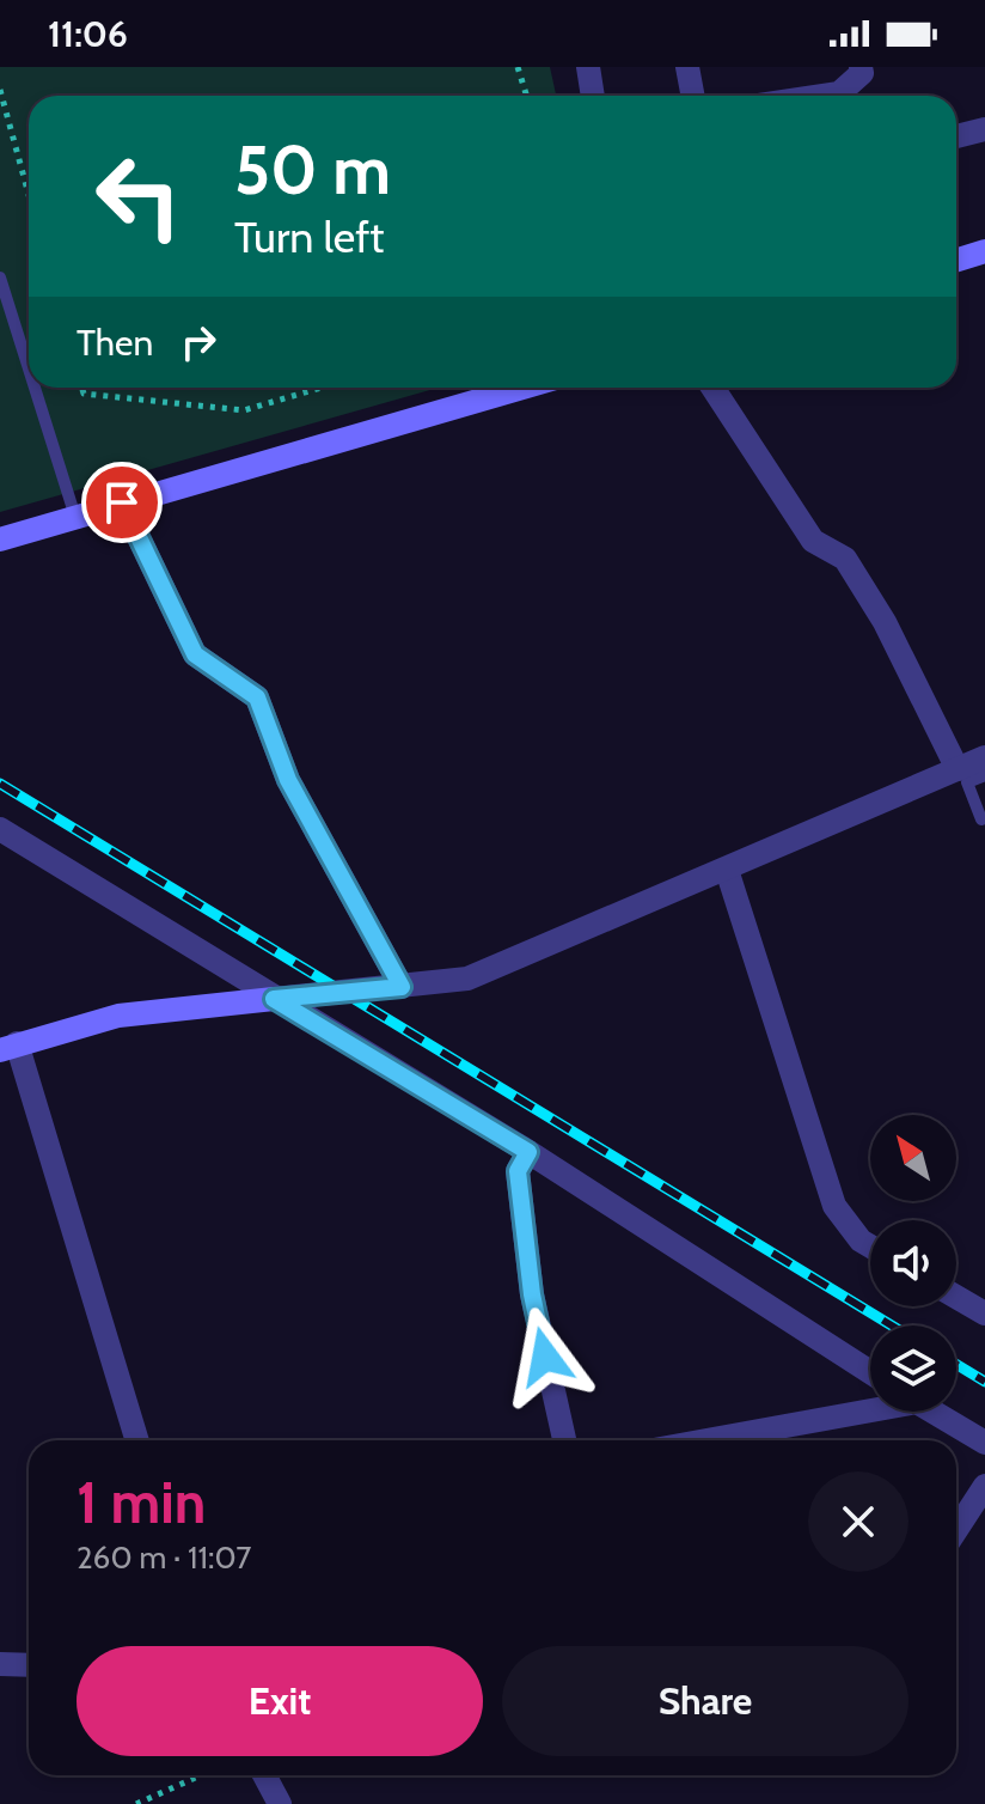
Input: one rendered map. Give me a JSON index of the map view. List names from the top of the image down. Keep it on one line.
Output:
{"north":"top left","page":{"status":"11:06","turn":["50 m","Turn left"],"then":"Then","heading":["1 min","260 m · 11:07"],"buttons":["Exit","Share"]}}
